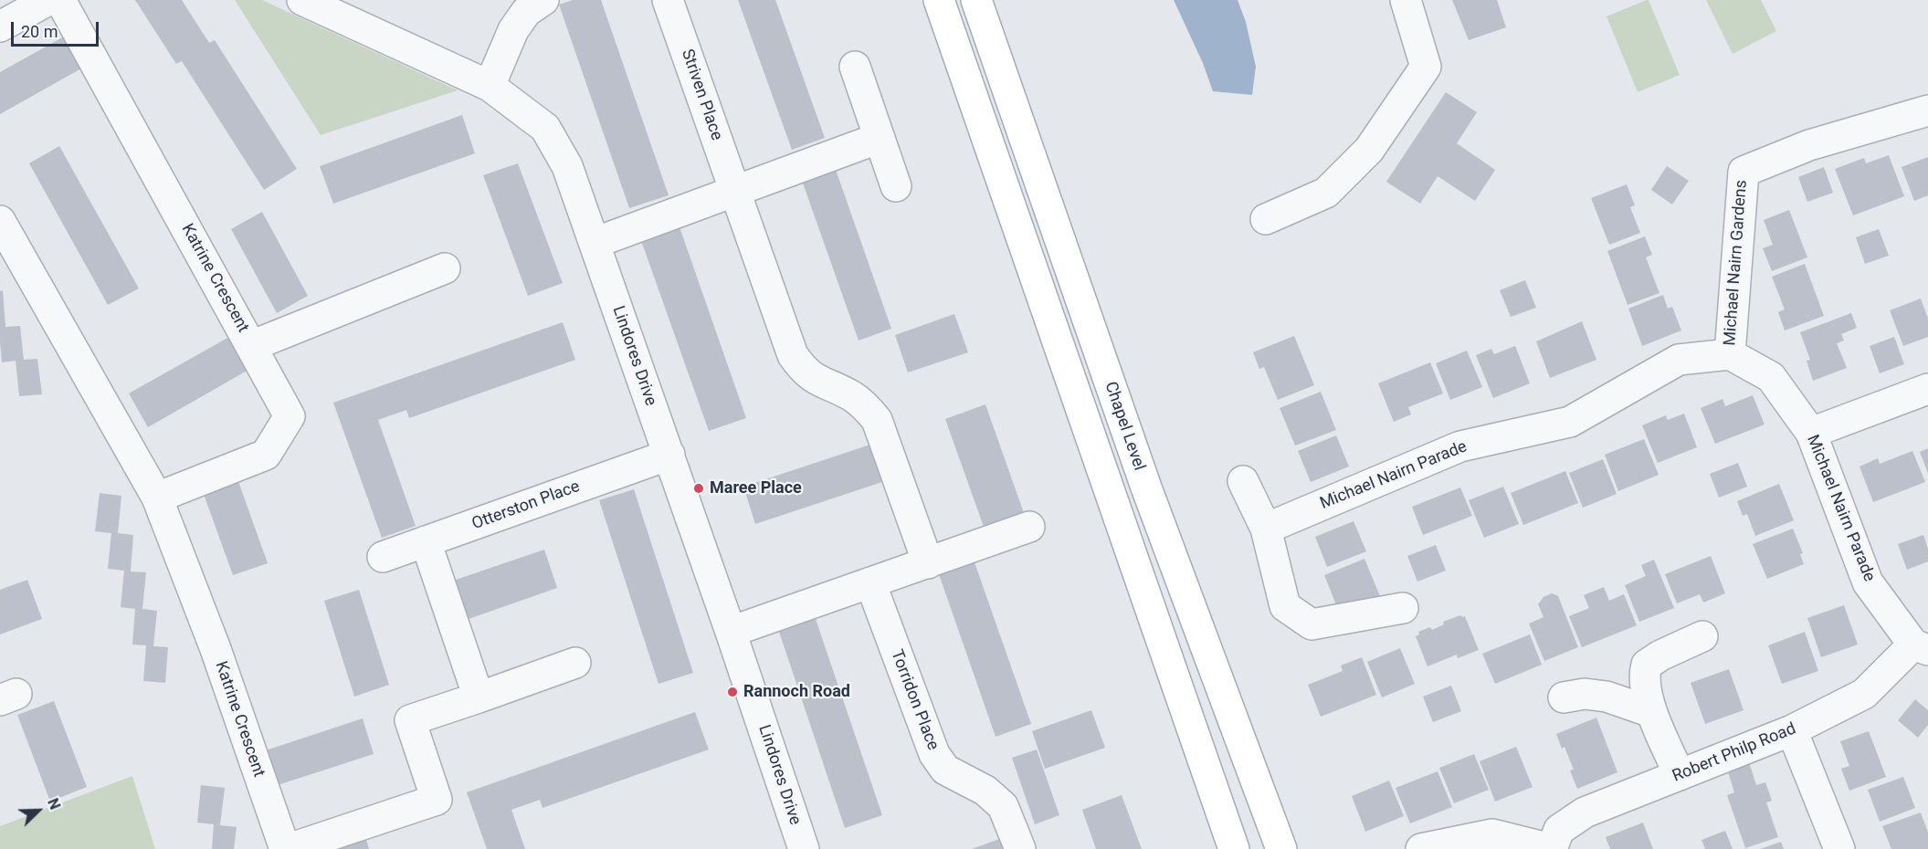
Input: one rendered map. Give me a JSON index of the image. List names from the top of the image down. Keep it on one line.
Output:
{"streets":{"main road":["Chapel Level"],"street":["Striven Place","Michael Nairn Gardens","Katrine Crescent","Lindores Drive","Michael Nairn Parade","Otterston Place","Torridon Place","Robert Philp Road"]},"crossings":[["Michael Nairn Gardens","Michael Nairn Parade"],["Lindores Drive","Otterston Place"],["Michael Nairn Parade","Robert Philp Road"]],"places":["Maree Place","Rannoch Road"],"scale_bar":"20 m","north":"top right"}
